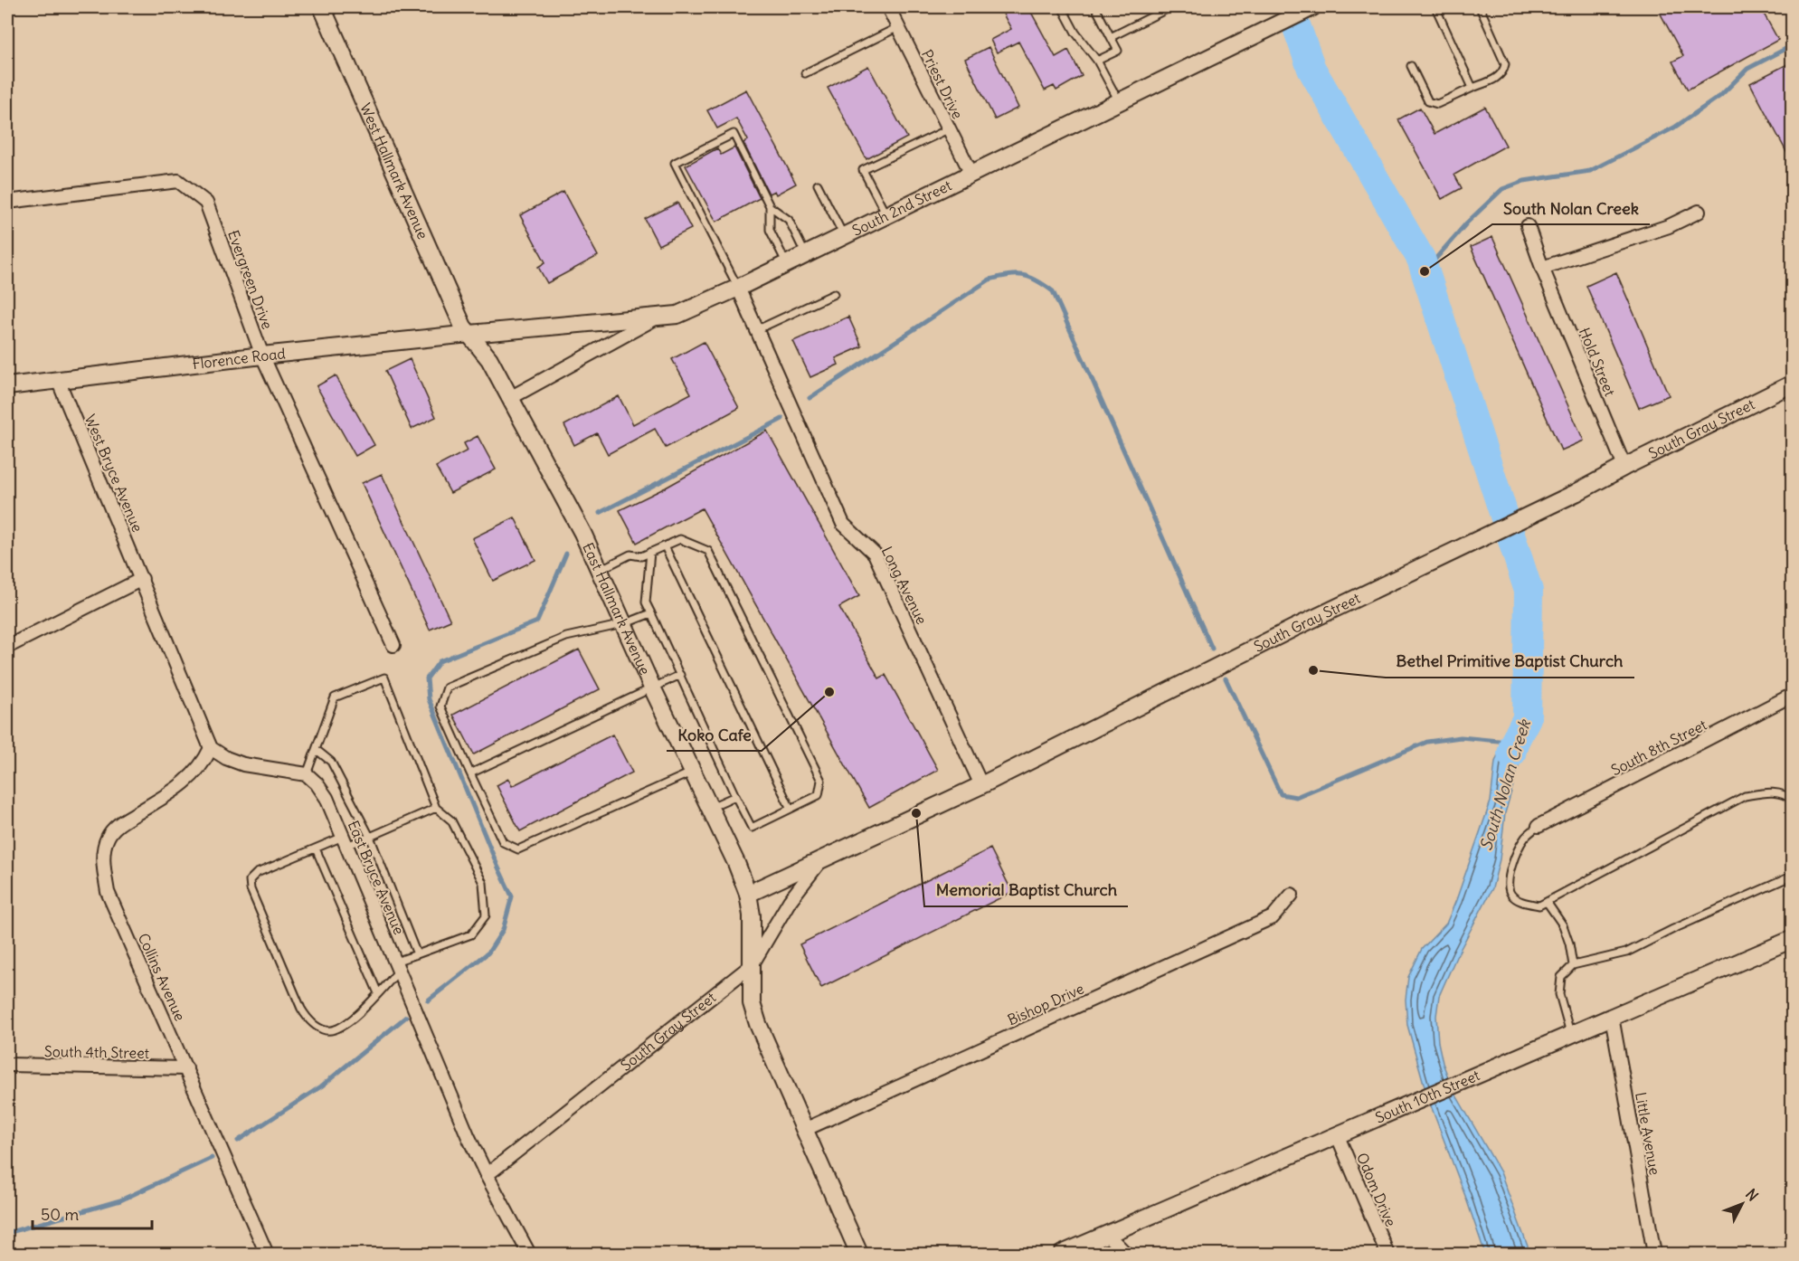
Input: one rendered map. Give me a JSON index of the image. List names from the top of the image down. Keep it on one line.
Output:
{"streets":{"street":["Priest Drive","West Hallmark Avenue","South 2nd Street","Evergreen Drive","Florence Road","Hold Street","South Gray Street","West Bryce Avenue","Long Avenue","East Hallmark Avenue","South 8th Street","East Bryce Avenue","Collins Avenue","Bishop Drive","South 4th Street","South 10th Street","Little Avenue","Odom Drive"]},"crossings":[["Priest Drive","South 2nd Street"],["West Hallmark Avenue","South 2nd Street"],["West Hallmark Avenue","Florence Road"],["West Hallmark Avenue","East Hallmark Avenue"],["South 2nd Street","Florence Road"],["South 2nd Street","Long Avenue"],["South 2nd Street","East Hallmark Avenue"],["Evergreen Drive","Florence Road"],["Florence Road","West Bryce Avenue"],["Florence Road","East Hallmark Avenue"],["Hold Street","South Gray Street"],["South Gray Street","Long Avenue"],["South Gray Street","East Hallmark Avenue"],["South Gray Street","East Bryce Avenue"],["East Hallmark Avenue","Bishop Drive"],["Collins Avenue","South 4th Street"],["South 10th Street","Little Avenue"],["South 10th Street","Odom Drive"]],"water":["South Nolan Creek"],"places":["South Nolan Creek","Bethel Primitive Baptist Church","Koko Cafe","Memorial Baptist Church"],"scale_bar":"50 m","north":"top right"}
